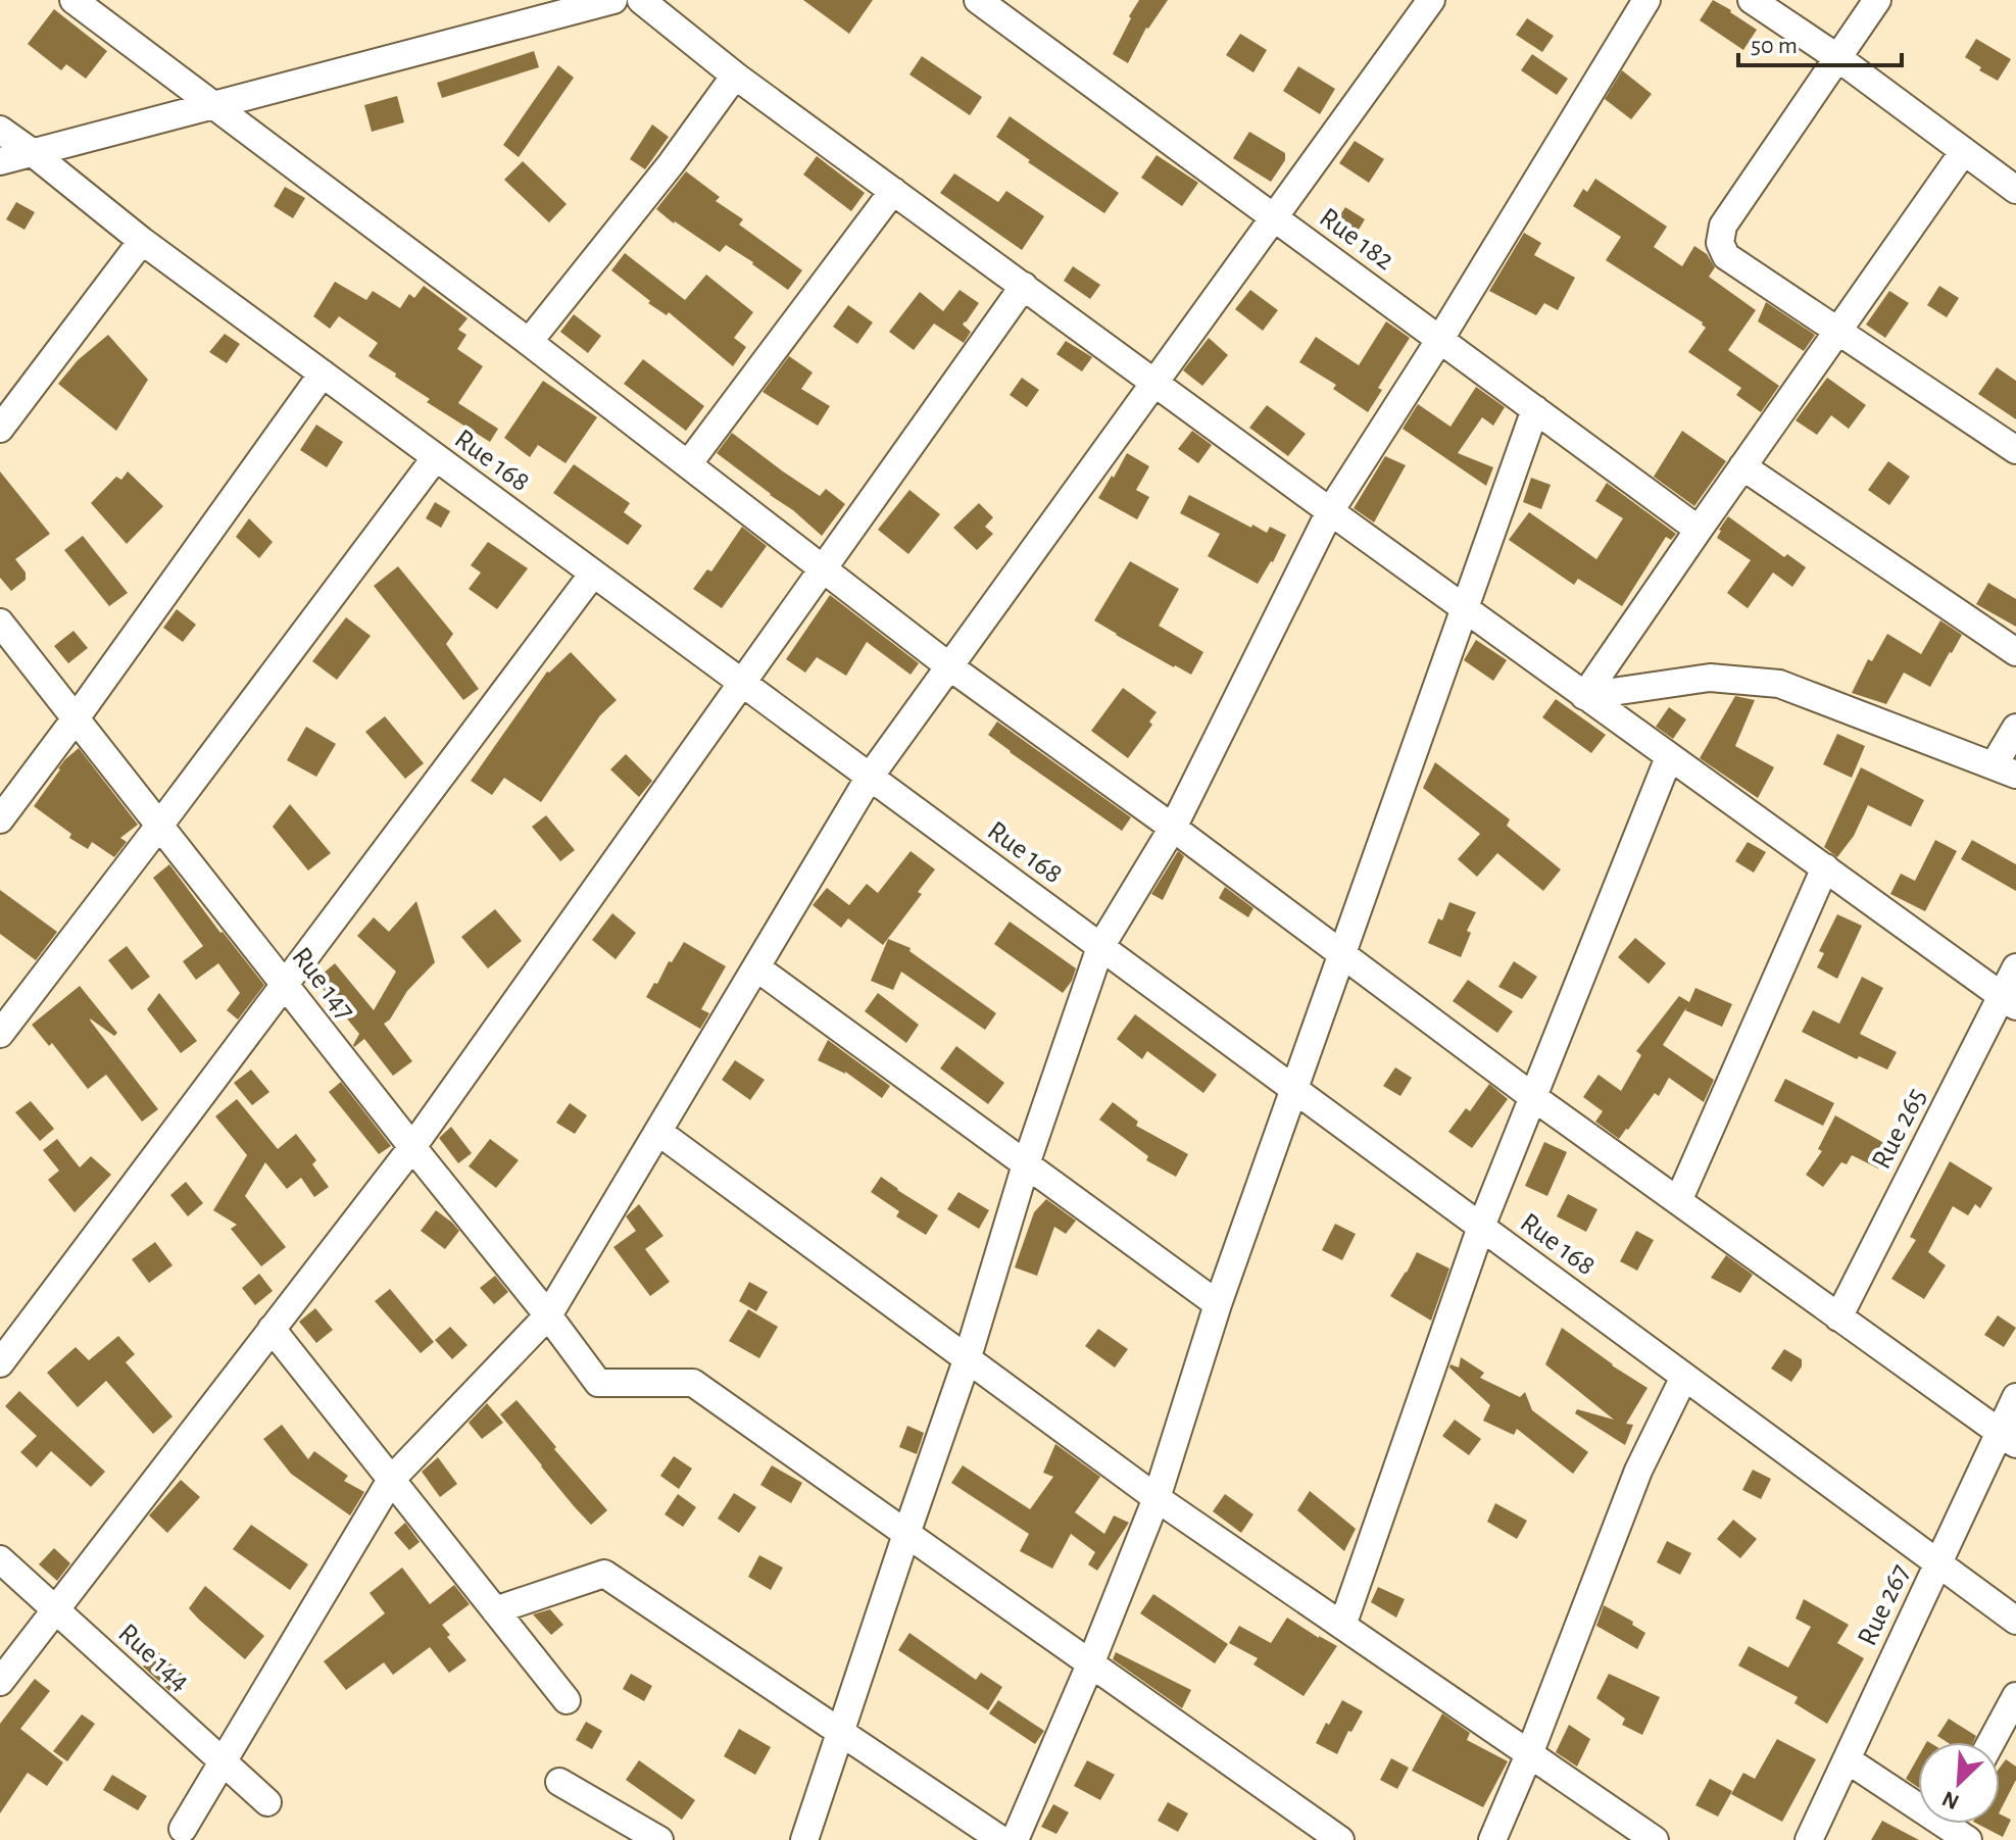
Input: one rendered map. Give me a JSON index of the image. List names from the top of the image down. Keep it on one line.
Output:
{"streets":{"street":["Rue 182","Rue 168","Rue 147","Rue 265","Rue 267","Rue 144"]},"crossings":[["Rue 168","Rue 267"]],"scale_bar":"50 m","north":"bottom left"}
